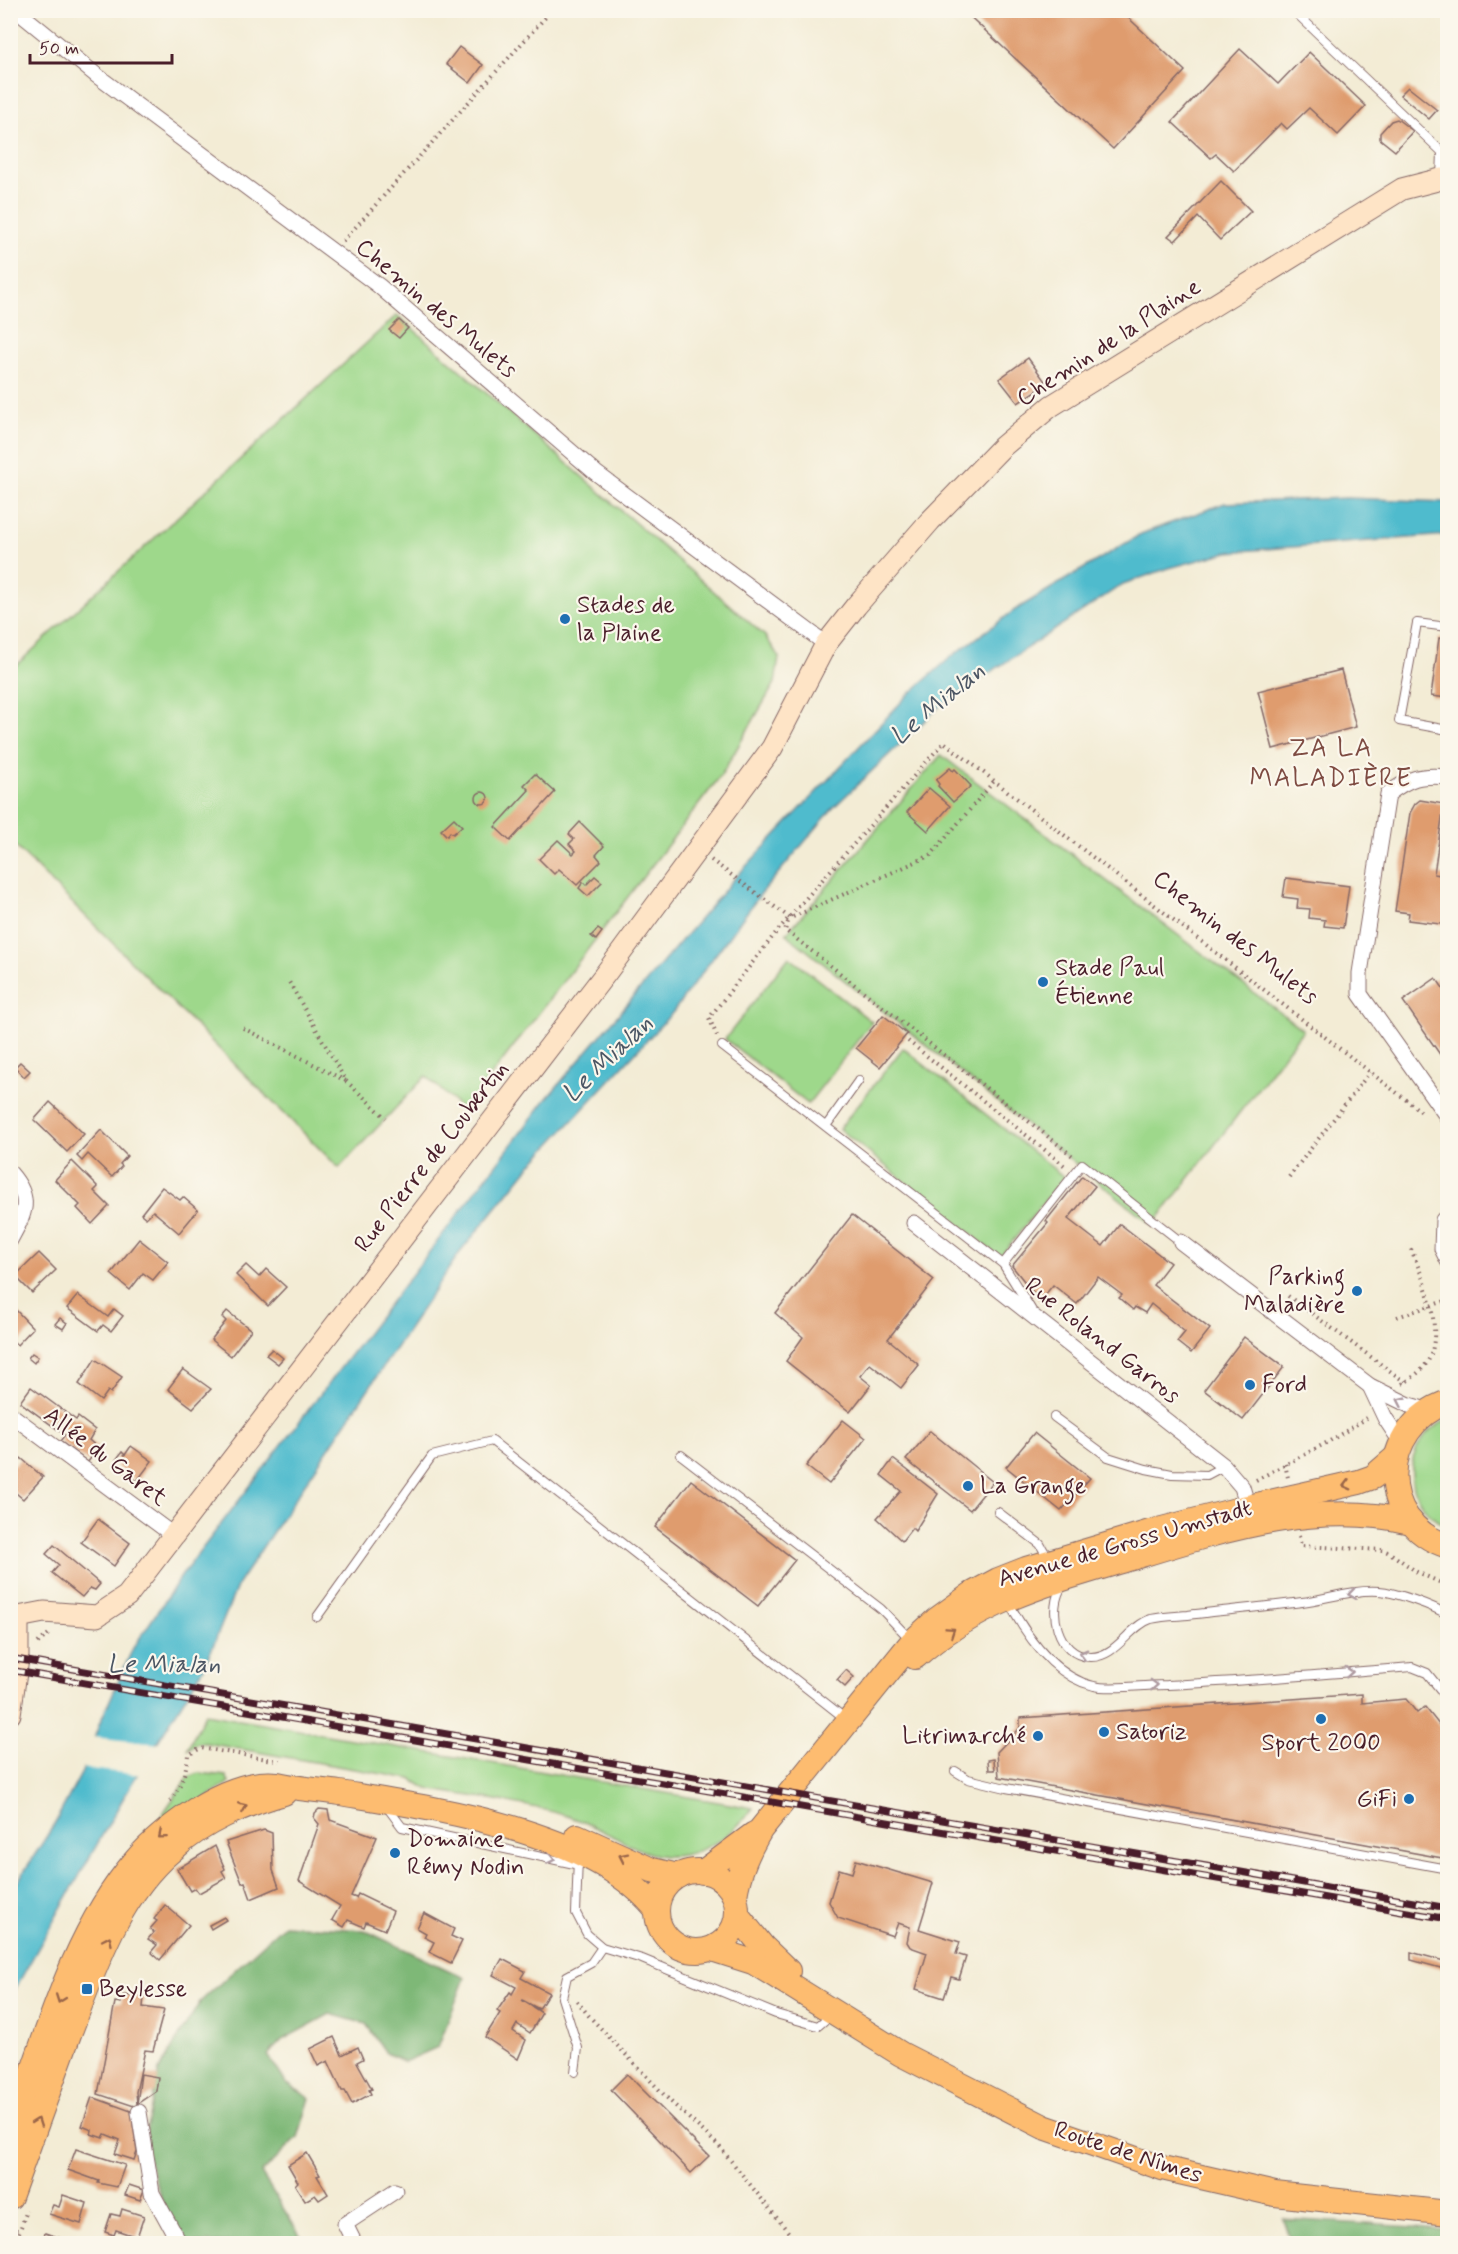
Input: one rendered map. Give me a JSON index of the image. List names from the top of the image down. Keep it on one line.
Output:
{"streets":{"main road":["Avenue de Gross Umstadt","Route de Nîmes"],"street":["Chemin des Mulets","Chemin de la Plaine","Rue Pierre de Coubertin","Rue Roland Garros","Allée du Garet"]},"crossings":[["Chemin des Mulets","Chemin de la Plaine"],["Chemin des Mulets","Rue Pierre de Coubertin"],["Chemin de la Plaine","Rue Pierre de Coubertin"],["Rue Pierre de Coubertin","Allée du Garet"],["Rue Roland Garros","Avenue de Gross Umstadt"],["Avenue de Gross Umstadt","Route de Nîmes"]],"districts":["ZA LA MALADIÈRE"],"water":["Le Mialan"],"places":{"other":["Stades de la Plaine","Stade Paul Étienne","Parking Maladière","Ford","La Grange","Sport 2000","Satoriz","Litrimarché","GiFi","Domaine Rémy Nodin"],"transit":["Beylesse"]},"scale_bar":"50 m"}
